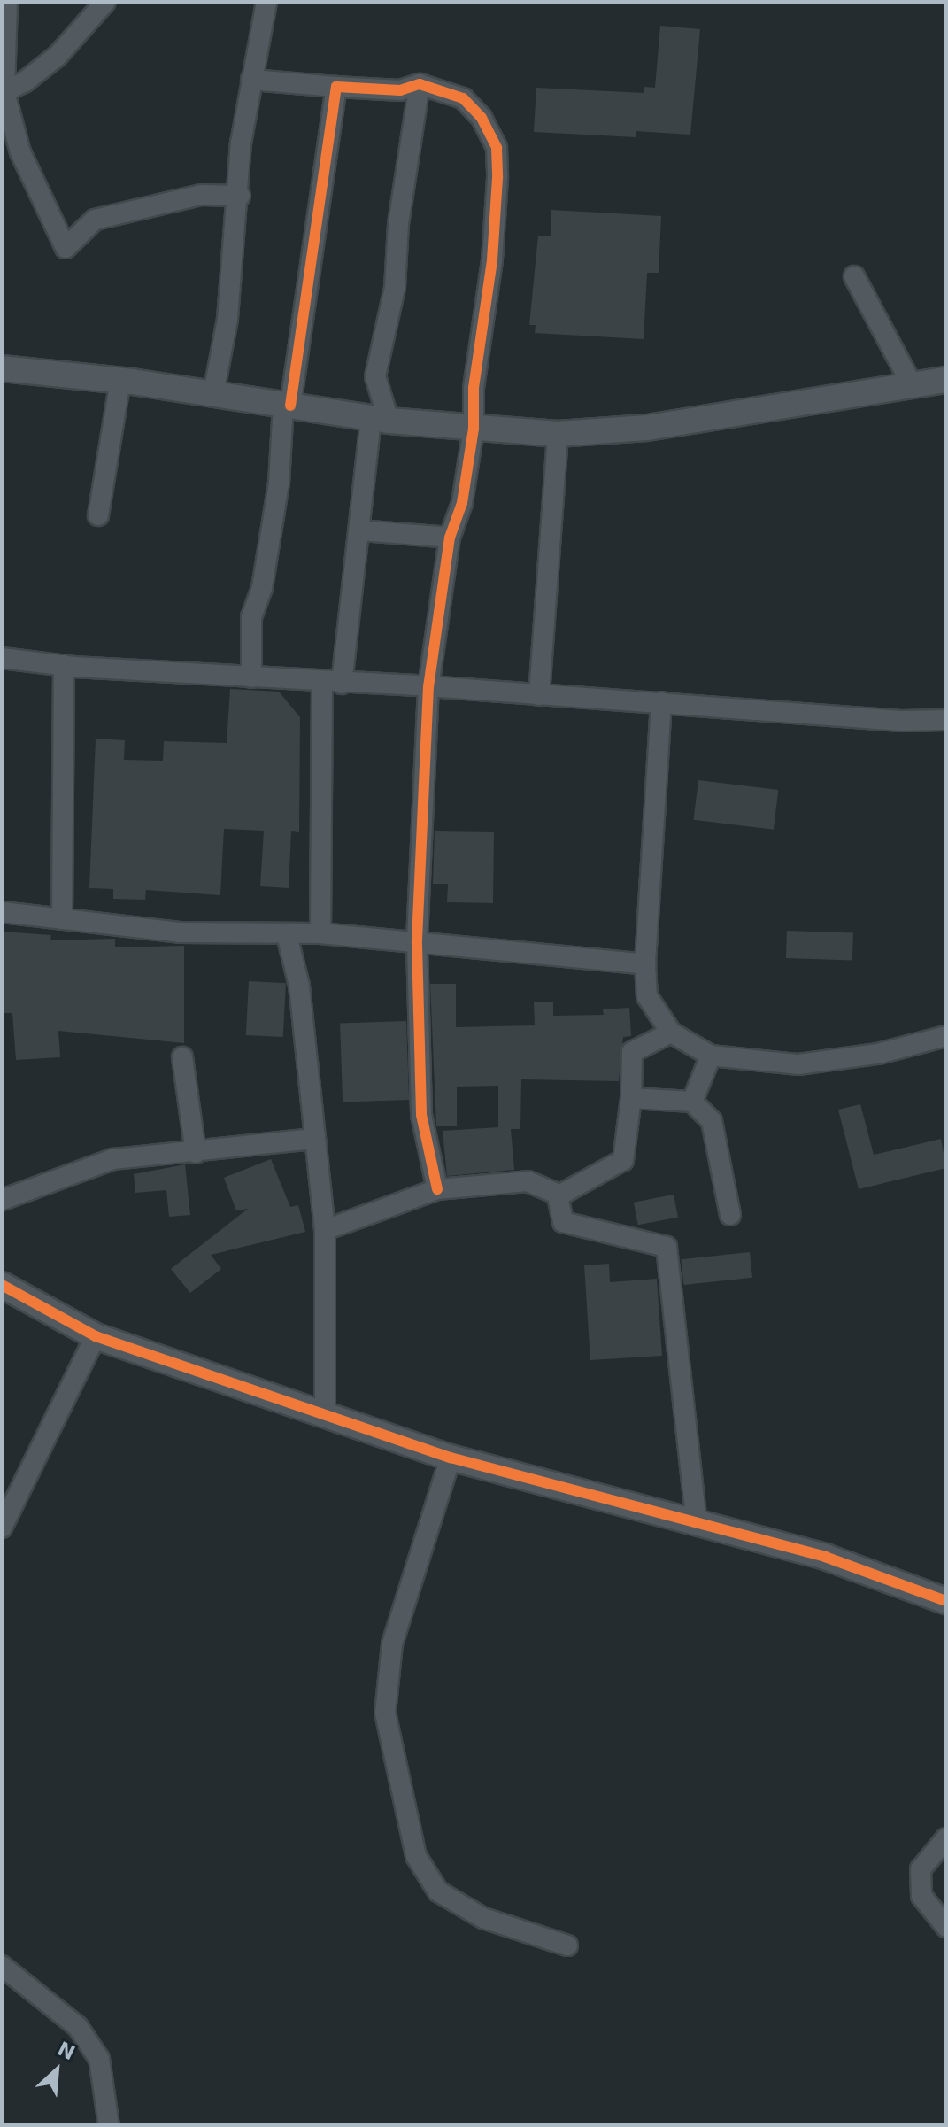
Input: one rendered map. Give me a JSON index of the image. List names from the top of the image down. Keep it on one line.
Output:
{"north":"top right"}
